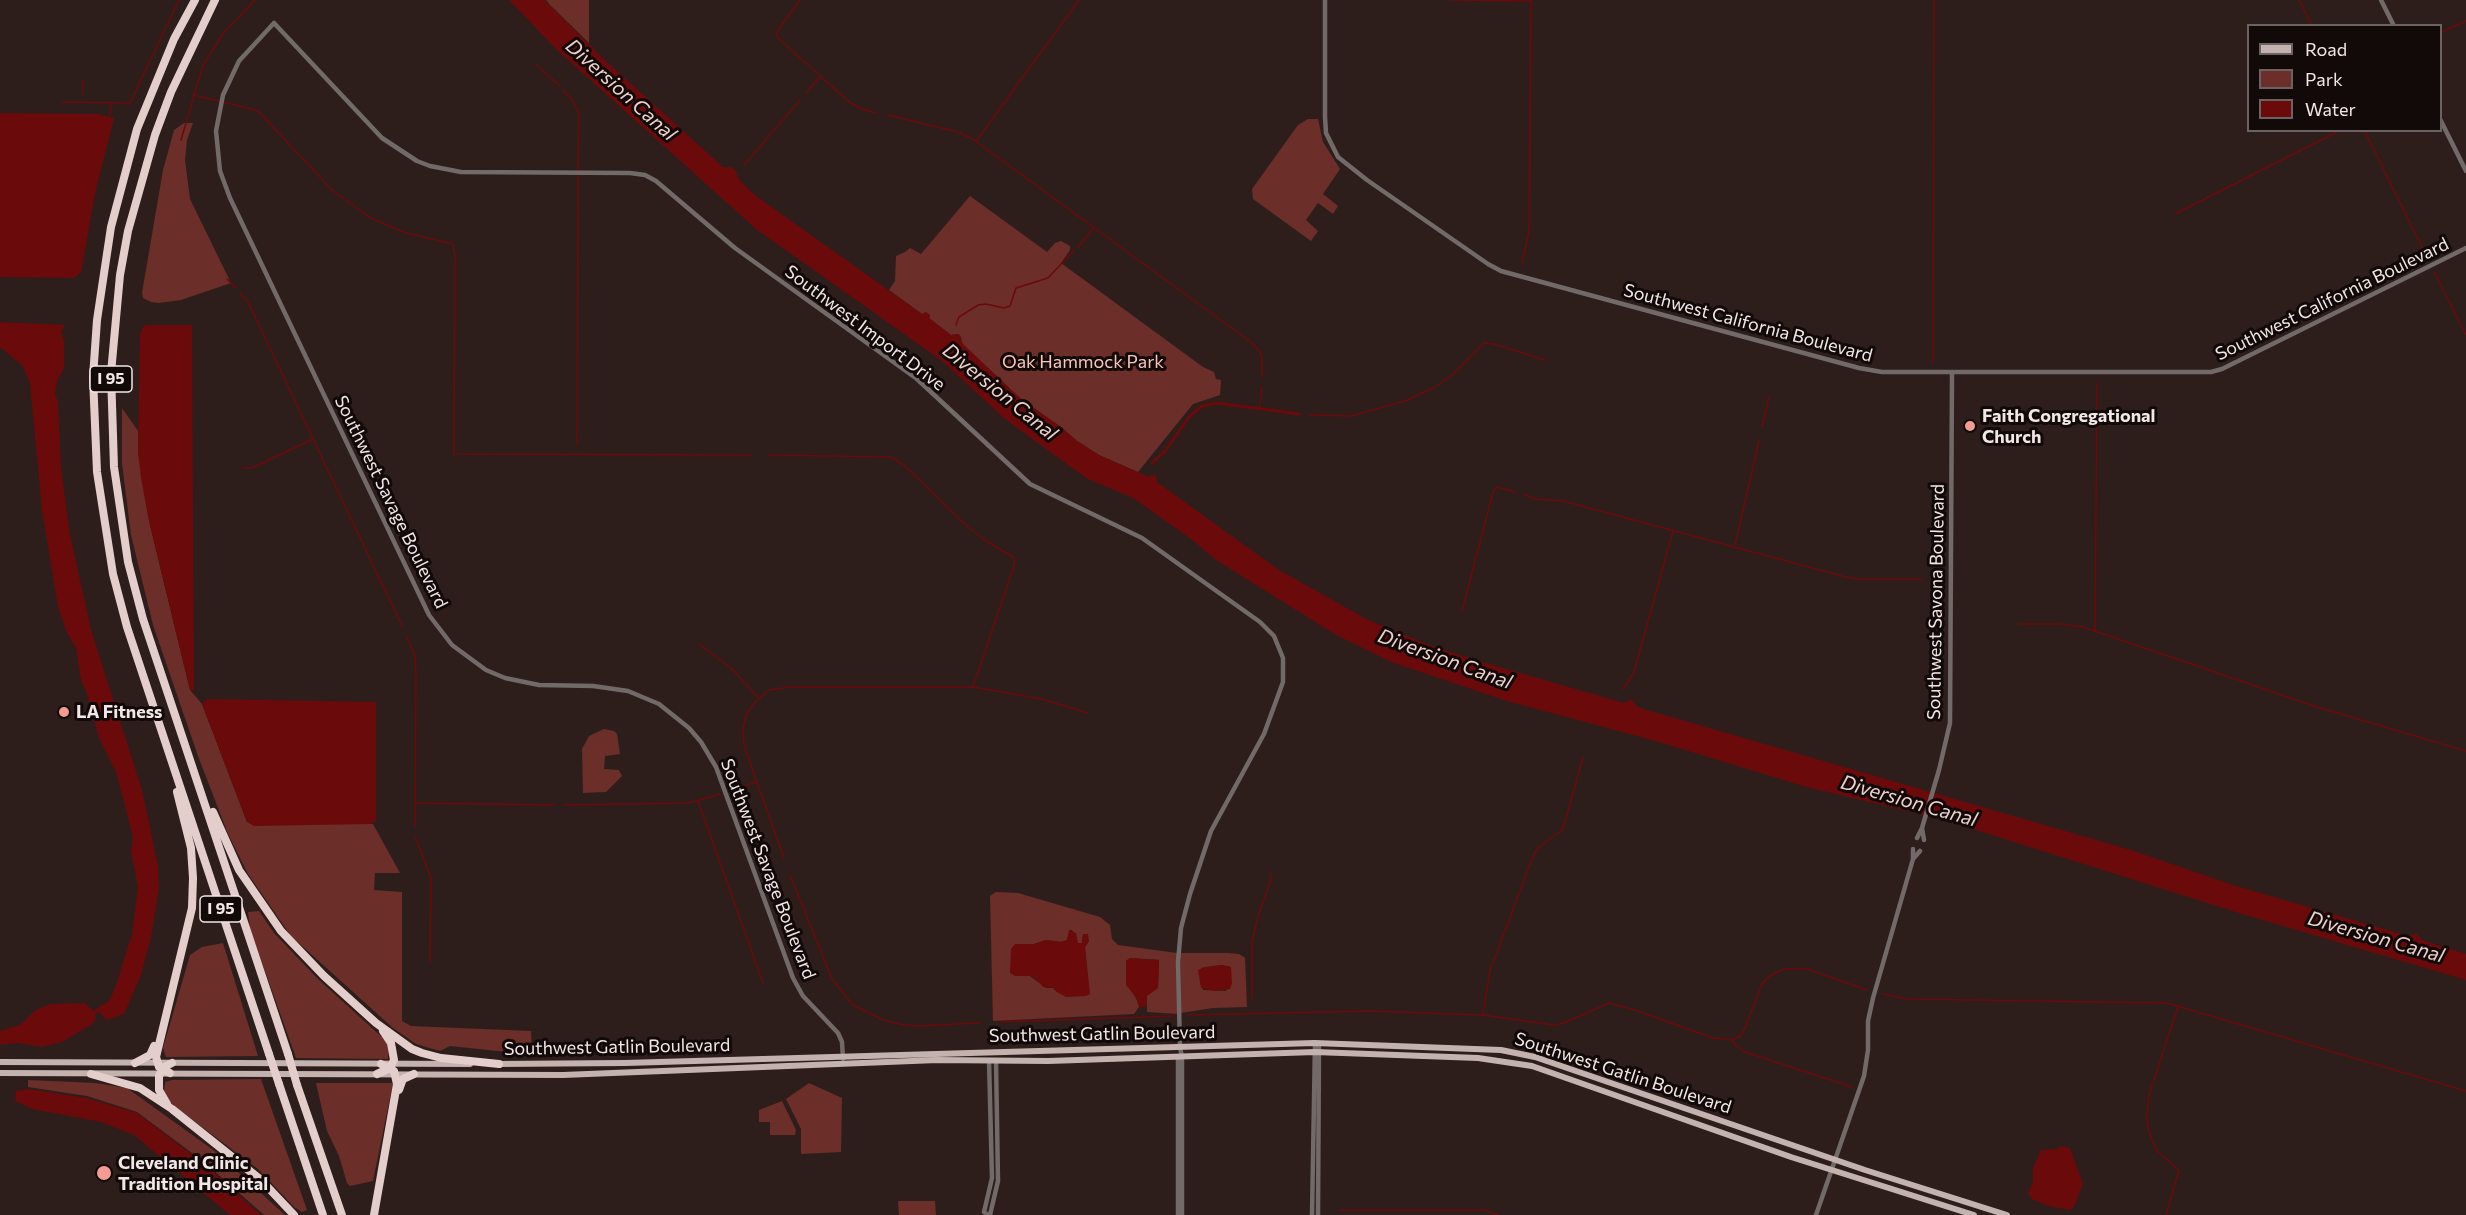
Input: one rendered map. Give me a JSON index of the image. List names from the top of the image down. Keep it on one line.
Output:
{"streets":{"highway":["I 95"],"main road":["Southwest Gatlin Boulevard"],"street":["Southwest California Boulevard","Southwest Import Drive","Southwest Savage Boulevard","Southwest Savona Boulevard"]},"crossings":[["Southwest California Boulevard","Southwest Savona Boulevard"],["Southwest Import Drive","Southwest Savage Boulevard"],["Southwest Import Drive","Southwest Gatlin Boulevard"],["Southwest Savage Boulevard","Southwest Gatlin Boulevard"]],"water":["Diversion Canal"],"parks":["Oak Hammock Park"],"places":["Faith Congregational Church","LA Fitness","Cleveland Clinic Tradition Hospital"],"legend":["Road","Park","Water"]}
